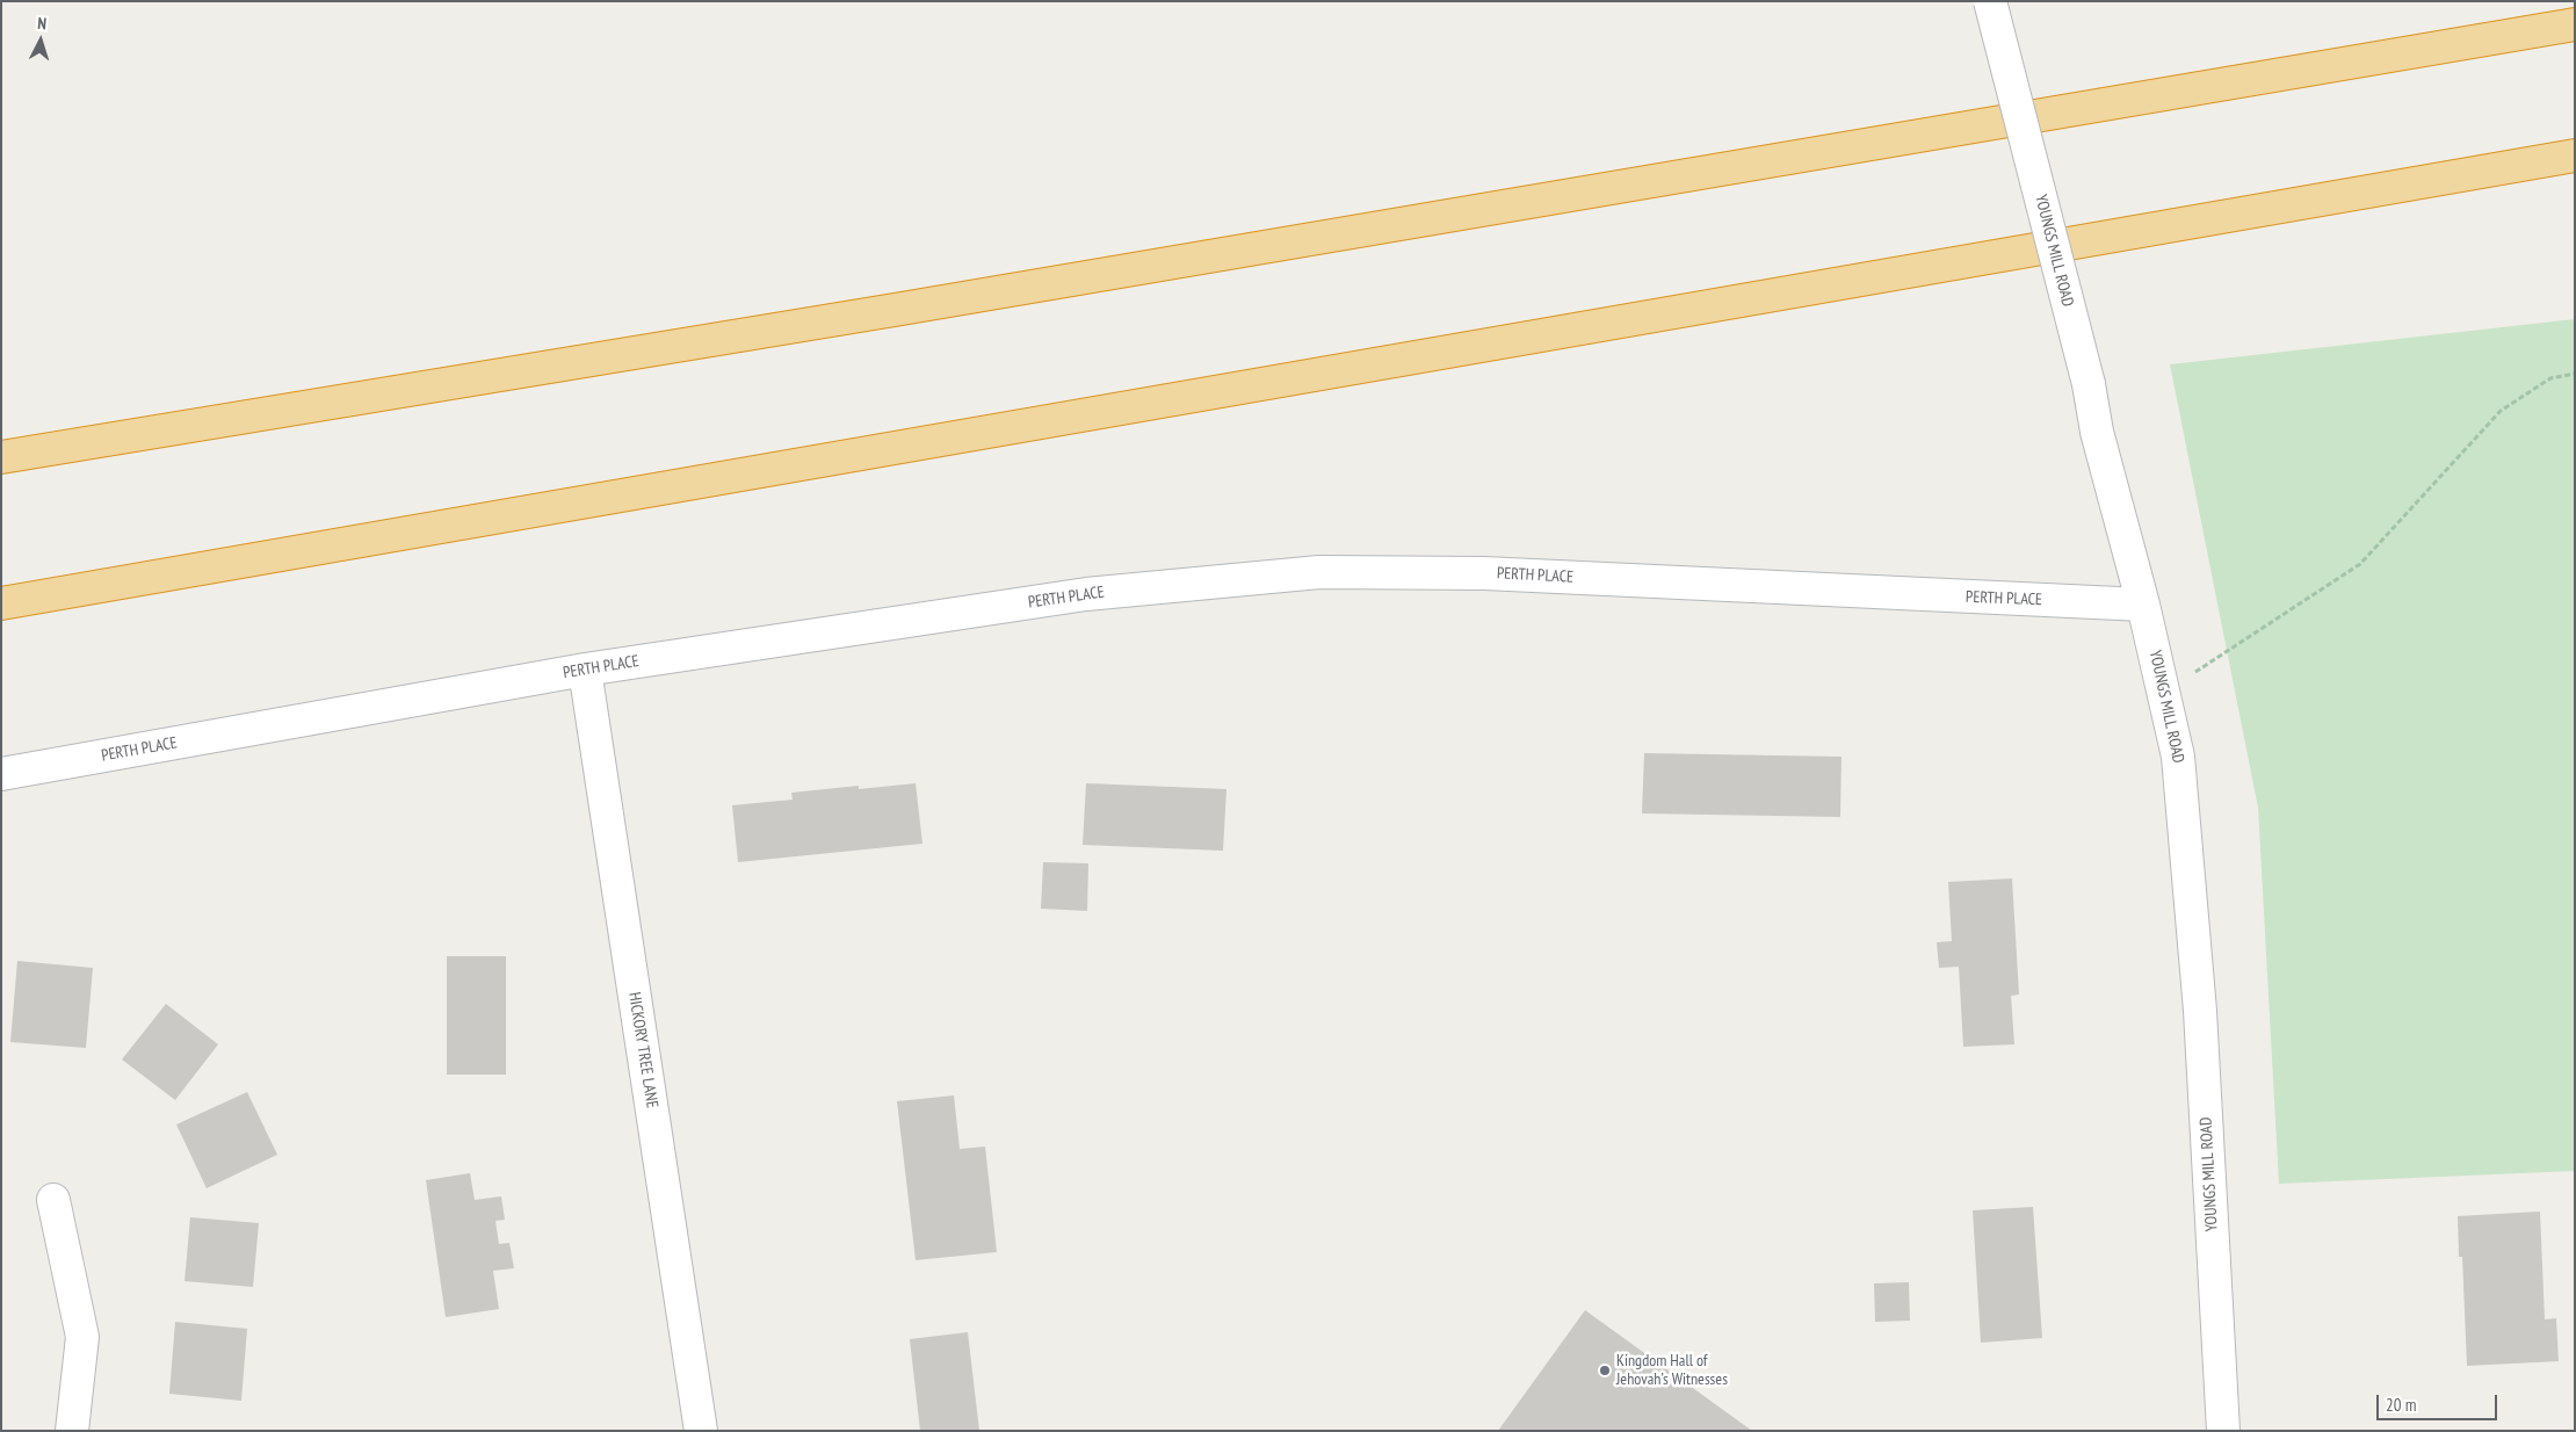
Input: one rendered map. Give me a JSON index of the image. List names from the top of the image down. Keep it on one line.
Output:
{"streets":{"street":["YOUNGS MILL ROAD","PERTH PLACE","HICKORY TREE LANE"]},"crossings":[["YOUNGS MILL ROAD","PERTH PLACE"],["PERTH PLACE","HICKORY TREE LANE"]],"places":["Kingdom Hall of Jehovah’s Witnesses"],"scale_bar":"20 m","north":"top"}
